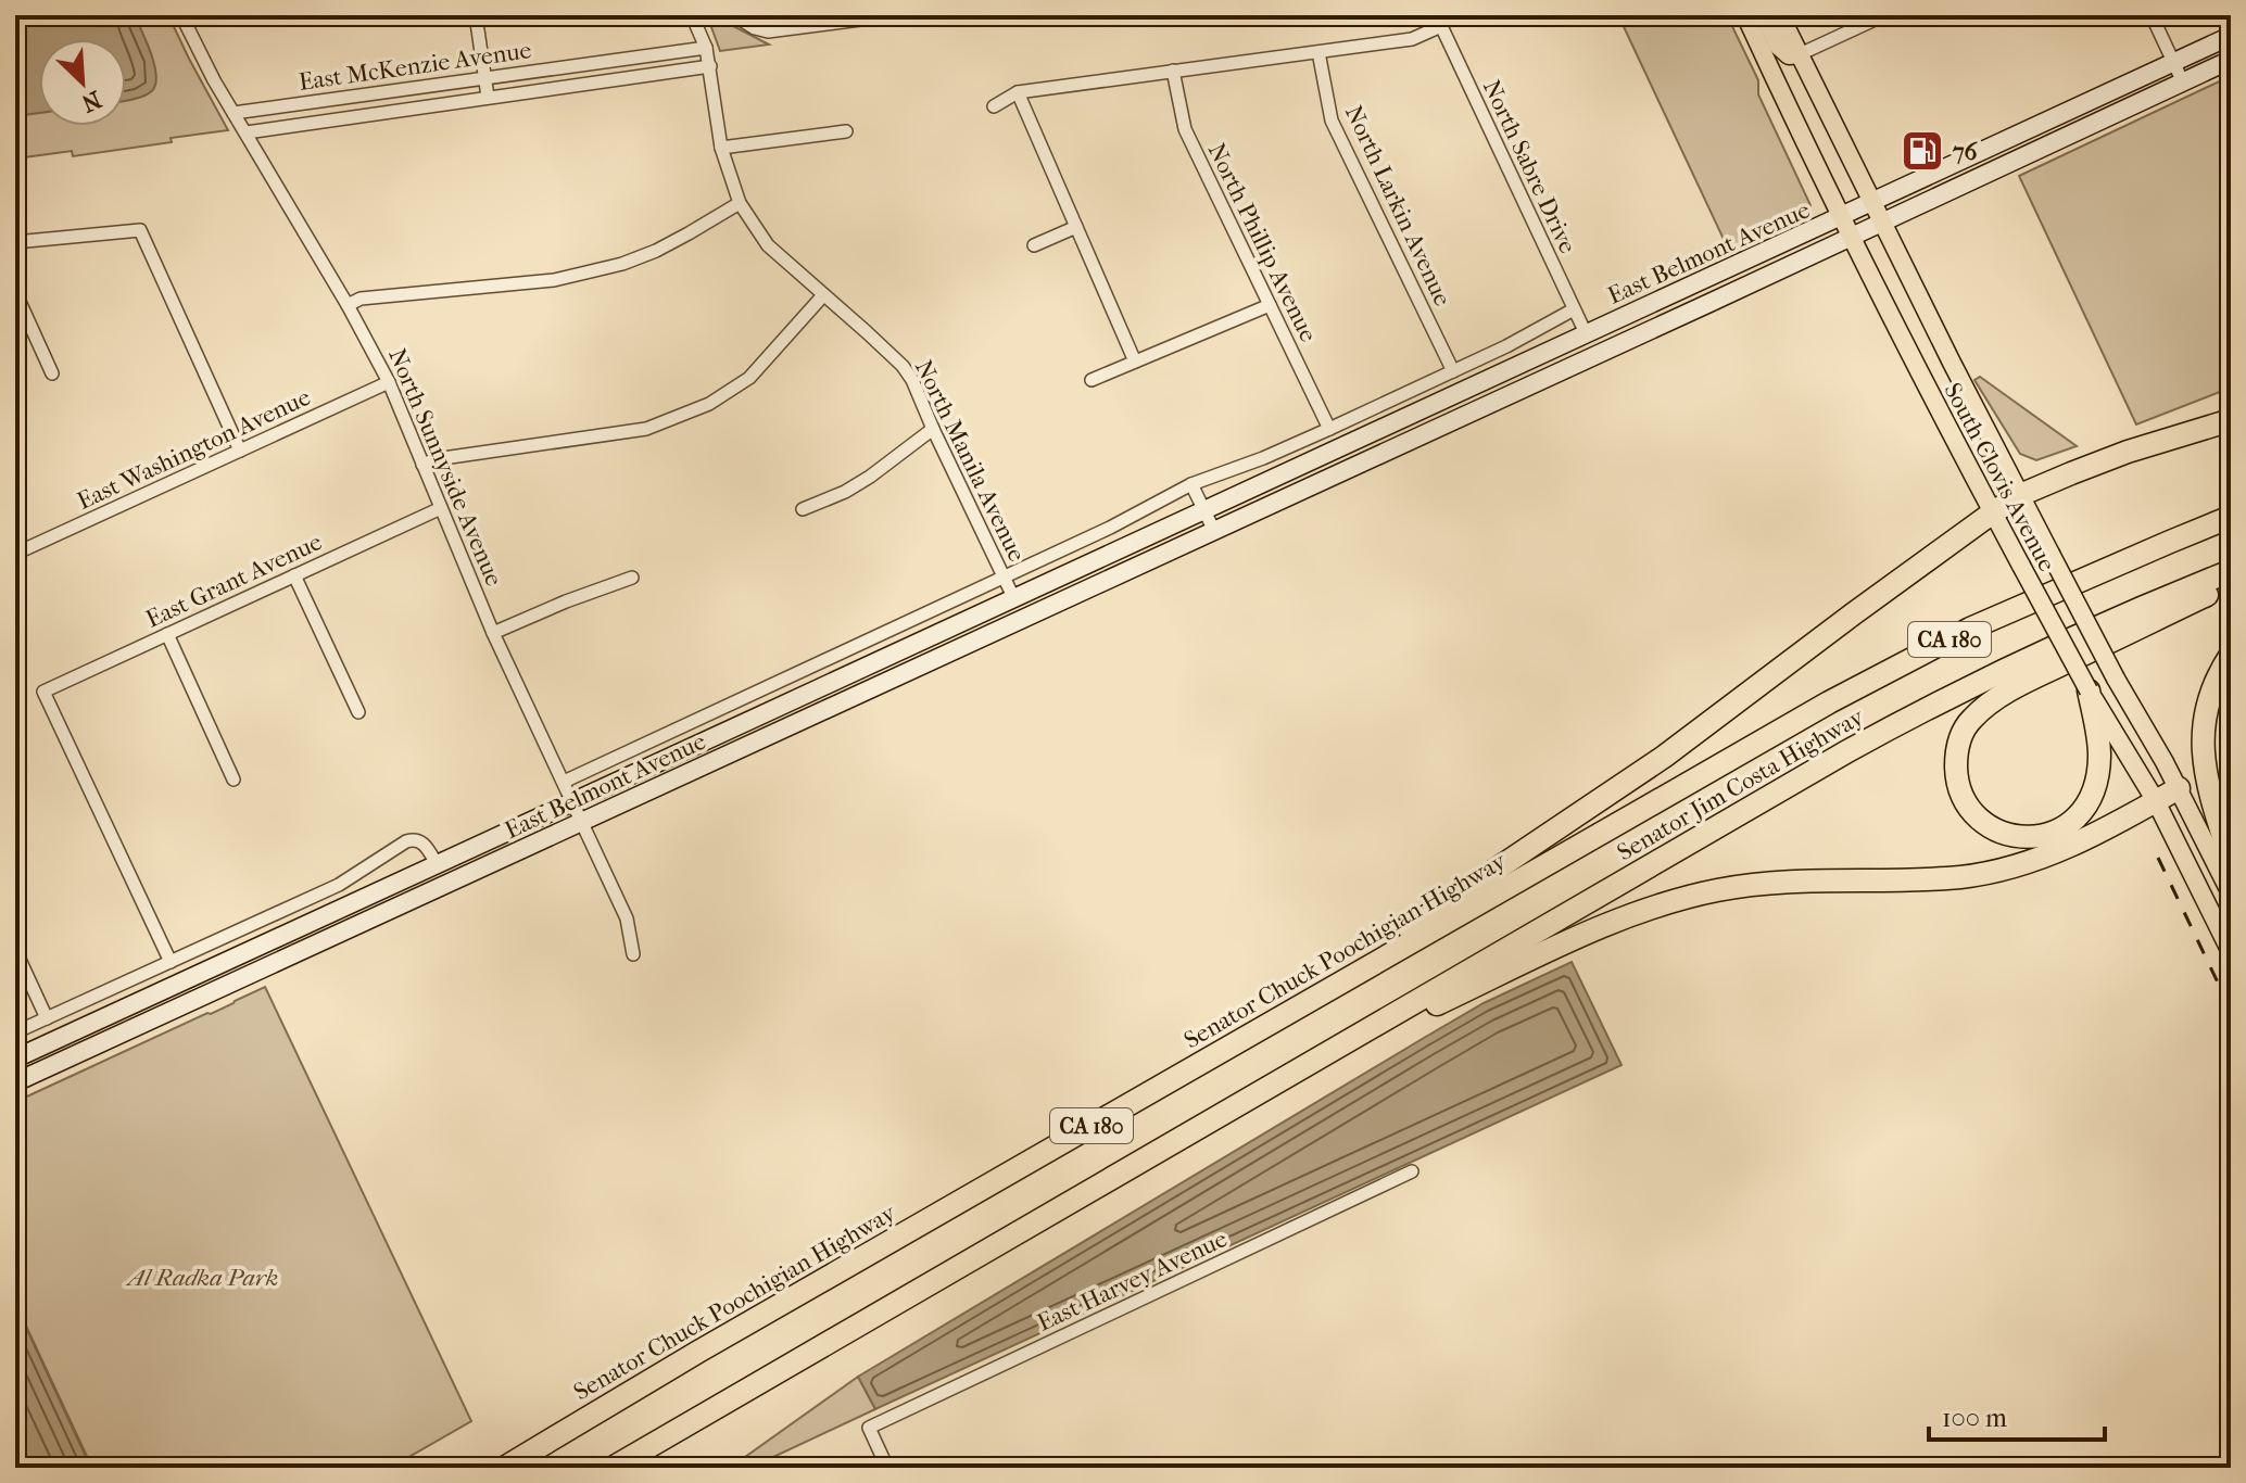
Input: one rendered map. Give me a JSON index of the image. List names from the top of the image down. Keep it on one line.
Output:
{"streets":{"highway":["CA 180","Senator Jim Costa Highway","Senator Chuck Poochigian Highway"],"main road":["South Clovis Avenue"],"street":["East McKenzie Avenue","North Sabre Drive","North Larkin Avenue","North Phillip Avenue","East Belmont Avenue","East Washington Avenue","North Manila Avenue","North Sunnyside Avenue","East Grant Avenue","East Harvey Avenue"]},"crossings":[["East McKenzie Avenue","North Manila Avenue"],["East McKenzie Avenue","North Sunnyside Avenue"],["North Sabre Drive","East Belmont Avenue"],["North Larkin Avenue","East Belmont Avenue"],["North Phillip Avenue","East Belmont Avenue"],["East Belmont Avenue","North Manila Avenue"],["East Belmont Avenue","North Sunnyside Avenue"],["East Belmont Avenue","South Clovis Avenue"],["East Washington Avenue","North Sunnyside Avenue"],["North Sunnyside Avenue","East Grant Avenue"],["CA 180","Senator Jim Costa Highway"]],"parks":["Al Radka Park"],"places":{"fuel station":["76"]},"scale_bar":"100 m","north":"bottom right"}
